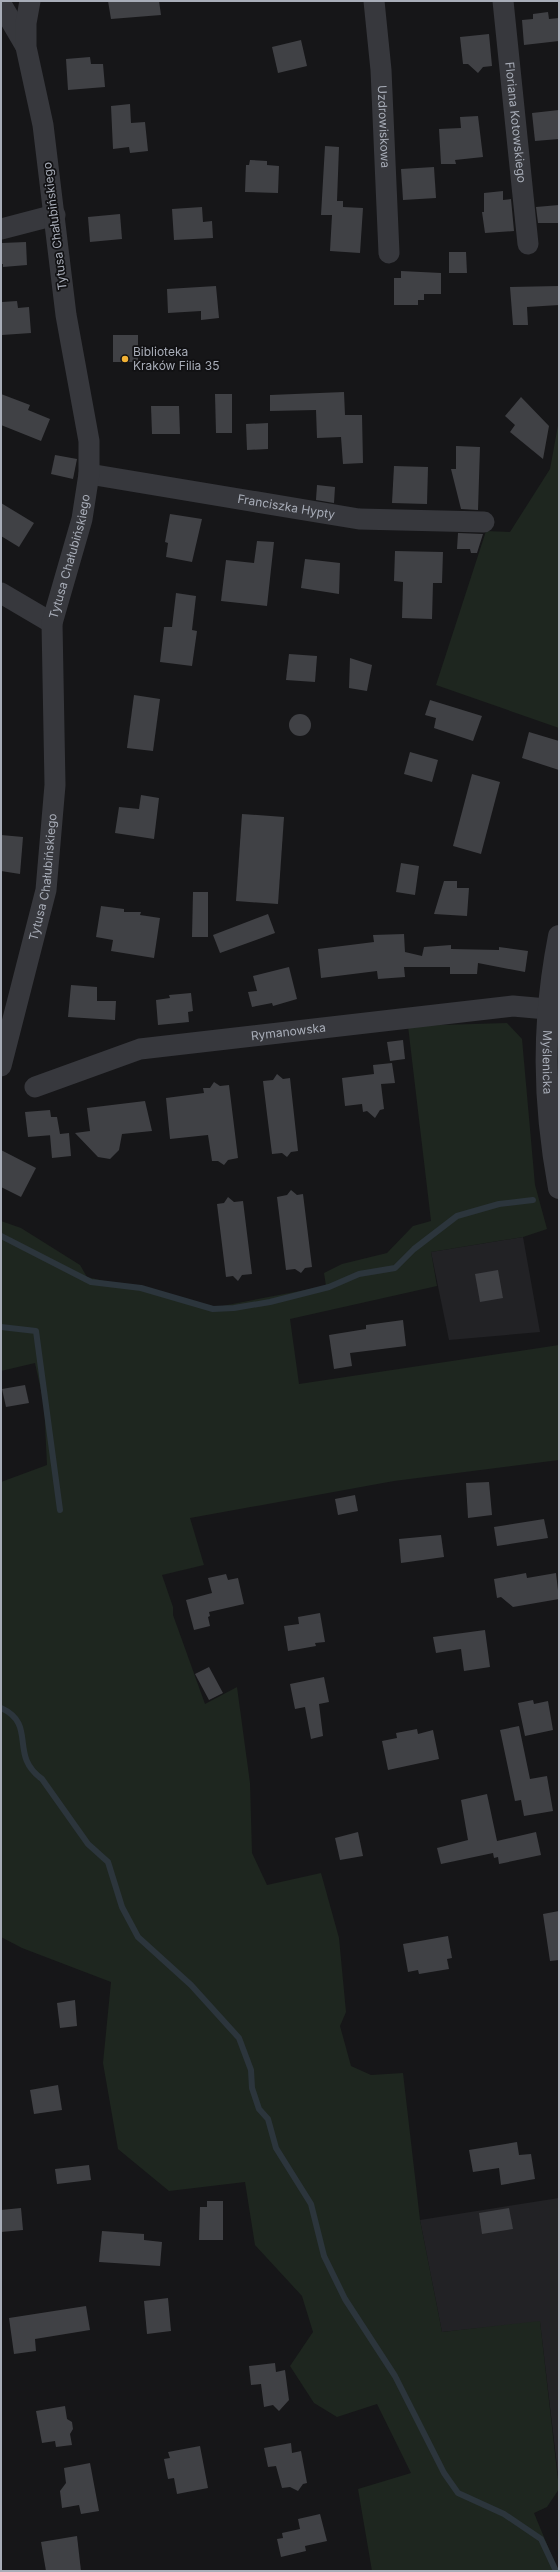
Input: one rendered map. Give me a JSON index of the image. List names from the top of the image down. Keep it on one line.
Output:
{"streets":{"street":["Floriana Kotowskiego","Uzdrowiskowa","Tytusa Chałubińskiego","Franciszka Hypty","Rymanowska","Myślenicka"]},"crossings":[["Tytusa Chałubińskiego","Franciszka Hypty"],["Rymanowska","Myślenicka"]],"places":["Biblioteka Kraków Filia 35"]}
